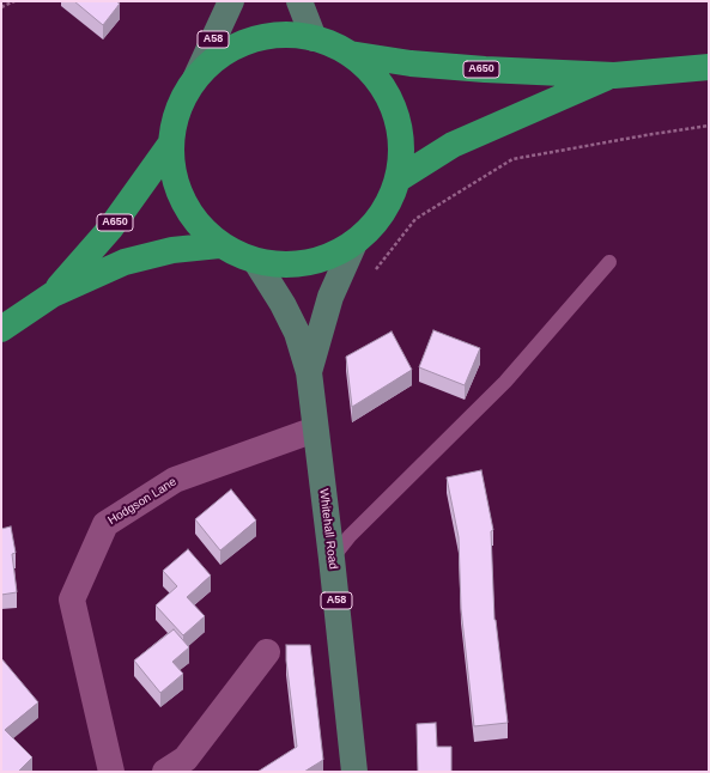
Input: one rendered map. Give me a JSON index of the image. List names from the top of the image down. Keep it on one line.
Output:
{"streets":{"highway":["A650"],"main road":["A58","Whitehall Road"],"street":["Hodgson Lane"]},"crossings":[["A58","A650"],["A650","Whitehall Road"],["Hodgson Lane","Whitehall Road"]]}
